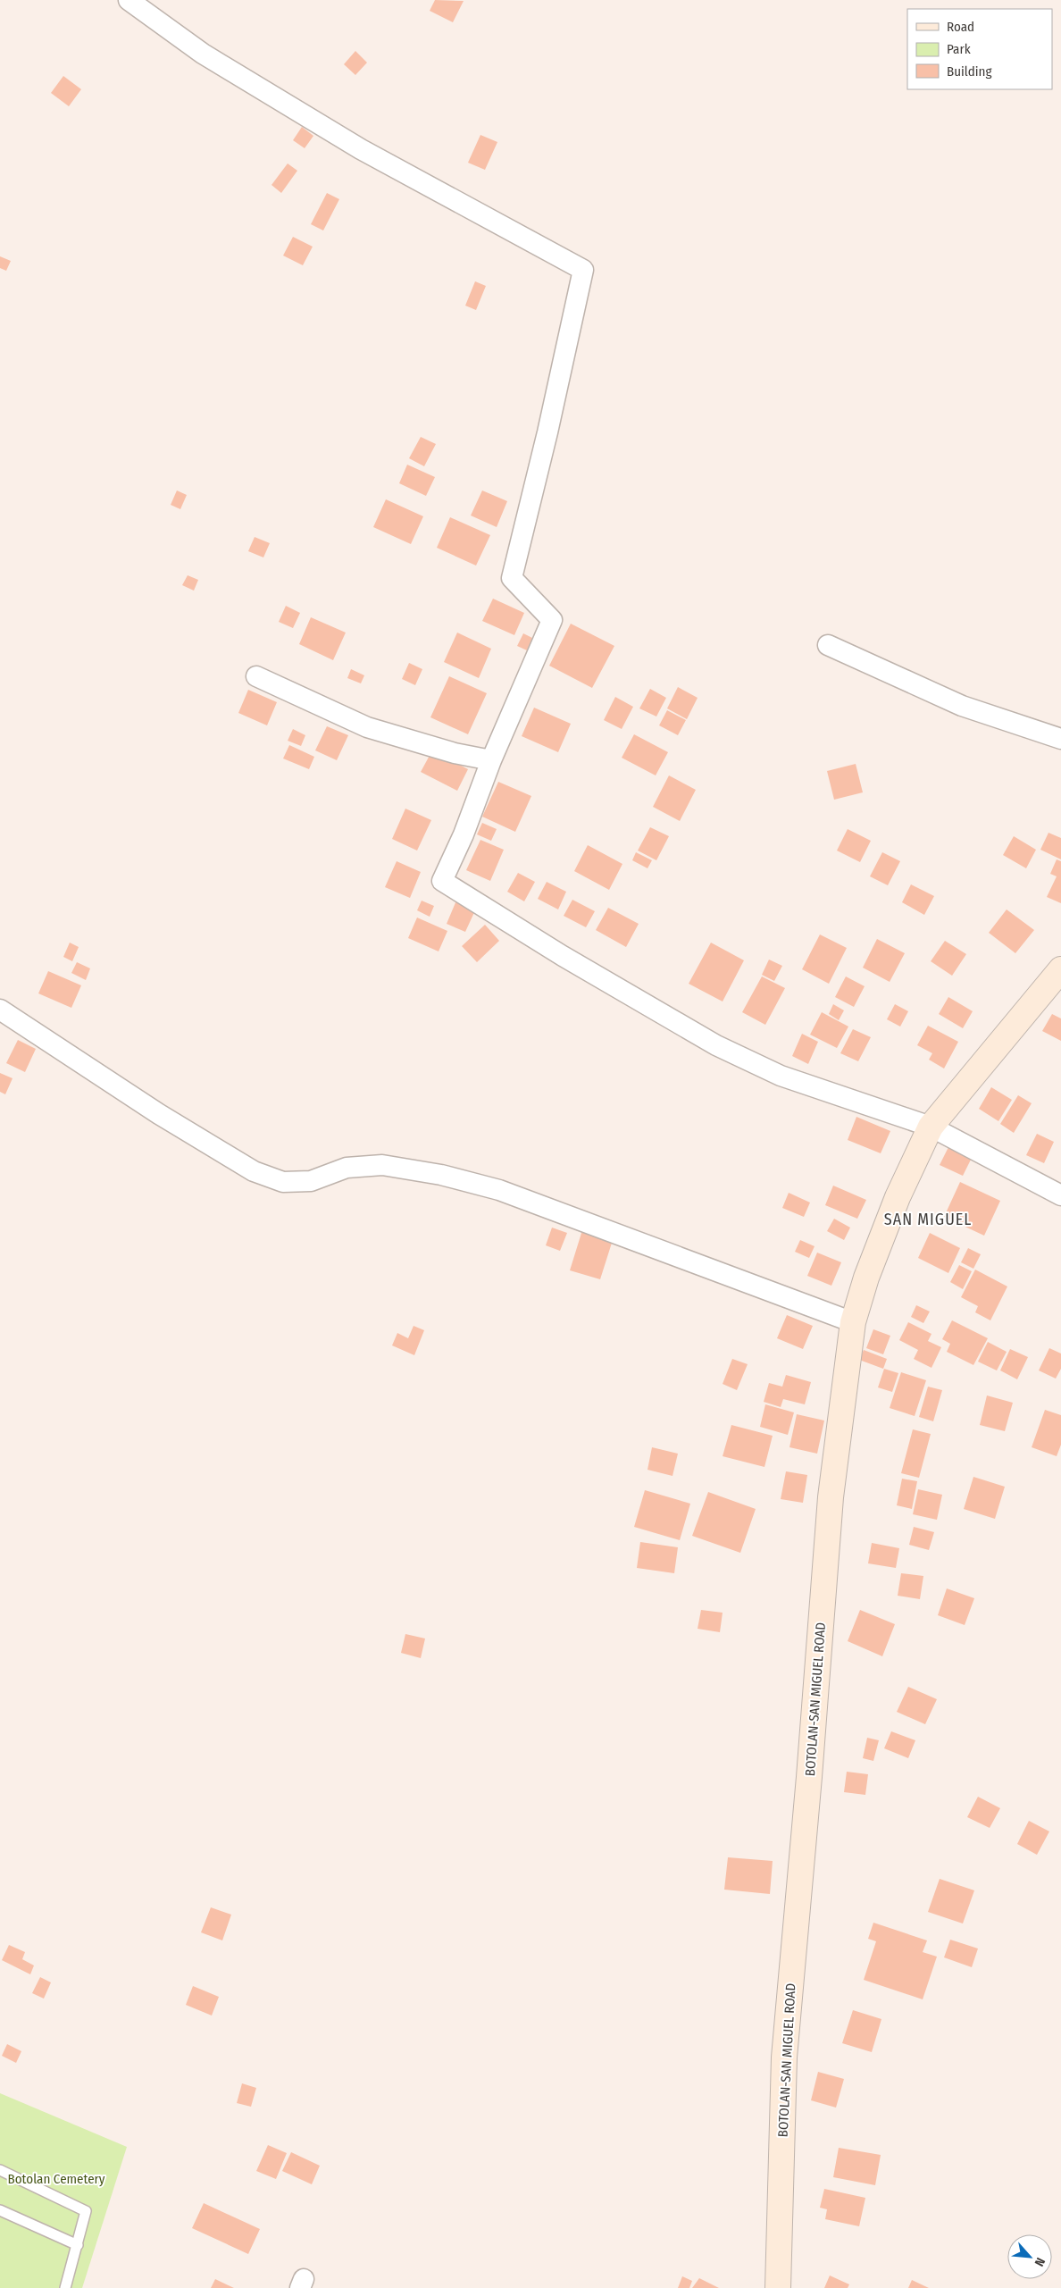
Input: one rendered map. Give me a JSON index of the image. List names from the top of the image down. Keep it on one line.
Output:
{"streets":{"main road":["BOTOLAN-SAN MIGUEL ROAD"]},"districts":["SAN MIGUEL"],"parks":["Botolan Cemetery"],"legend":["Road","Park","Building"],"north":"bottom right"}
